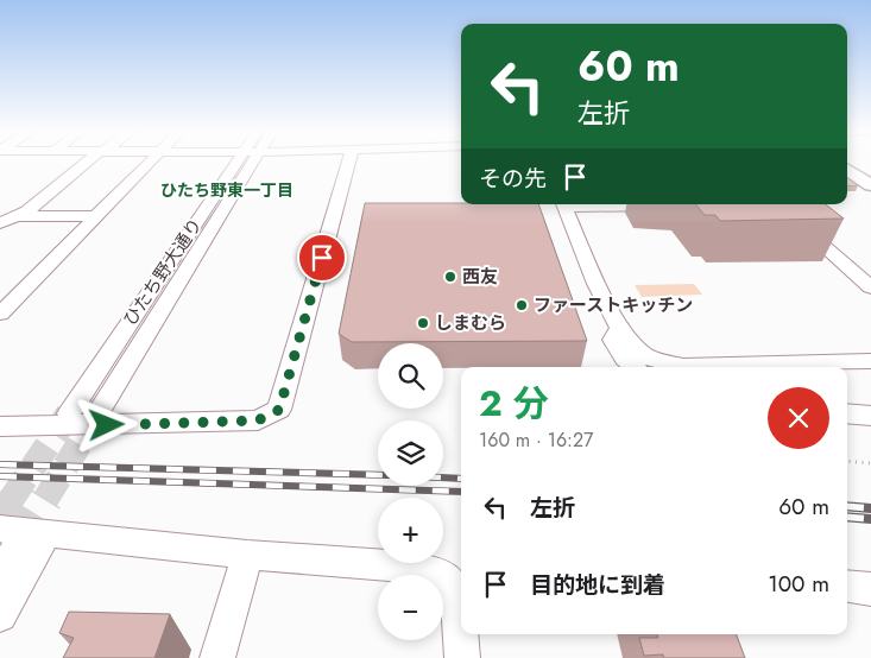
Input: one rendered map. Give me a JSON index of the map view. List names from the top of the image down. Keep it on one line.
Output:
{"streets":{"street":["ひたち野大通り"]},"districts":["ひたち野東一丁目"],"places":["西友","ファーストキッチン","しまむら"],"page":{"turn":["60 m","左折"],"then":"その先","map_buttons":["+","−"],"heading":["2 分","160 m · 16:27"],"list":[{"name":"左折","value":"60 m"},{"name":"目的地に到着","value":"100 m"}]}}
